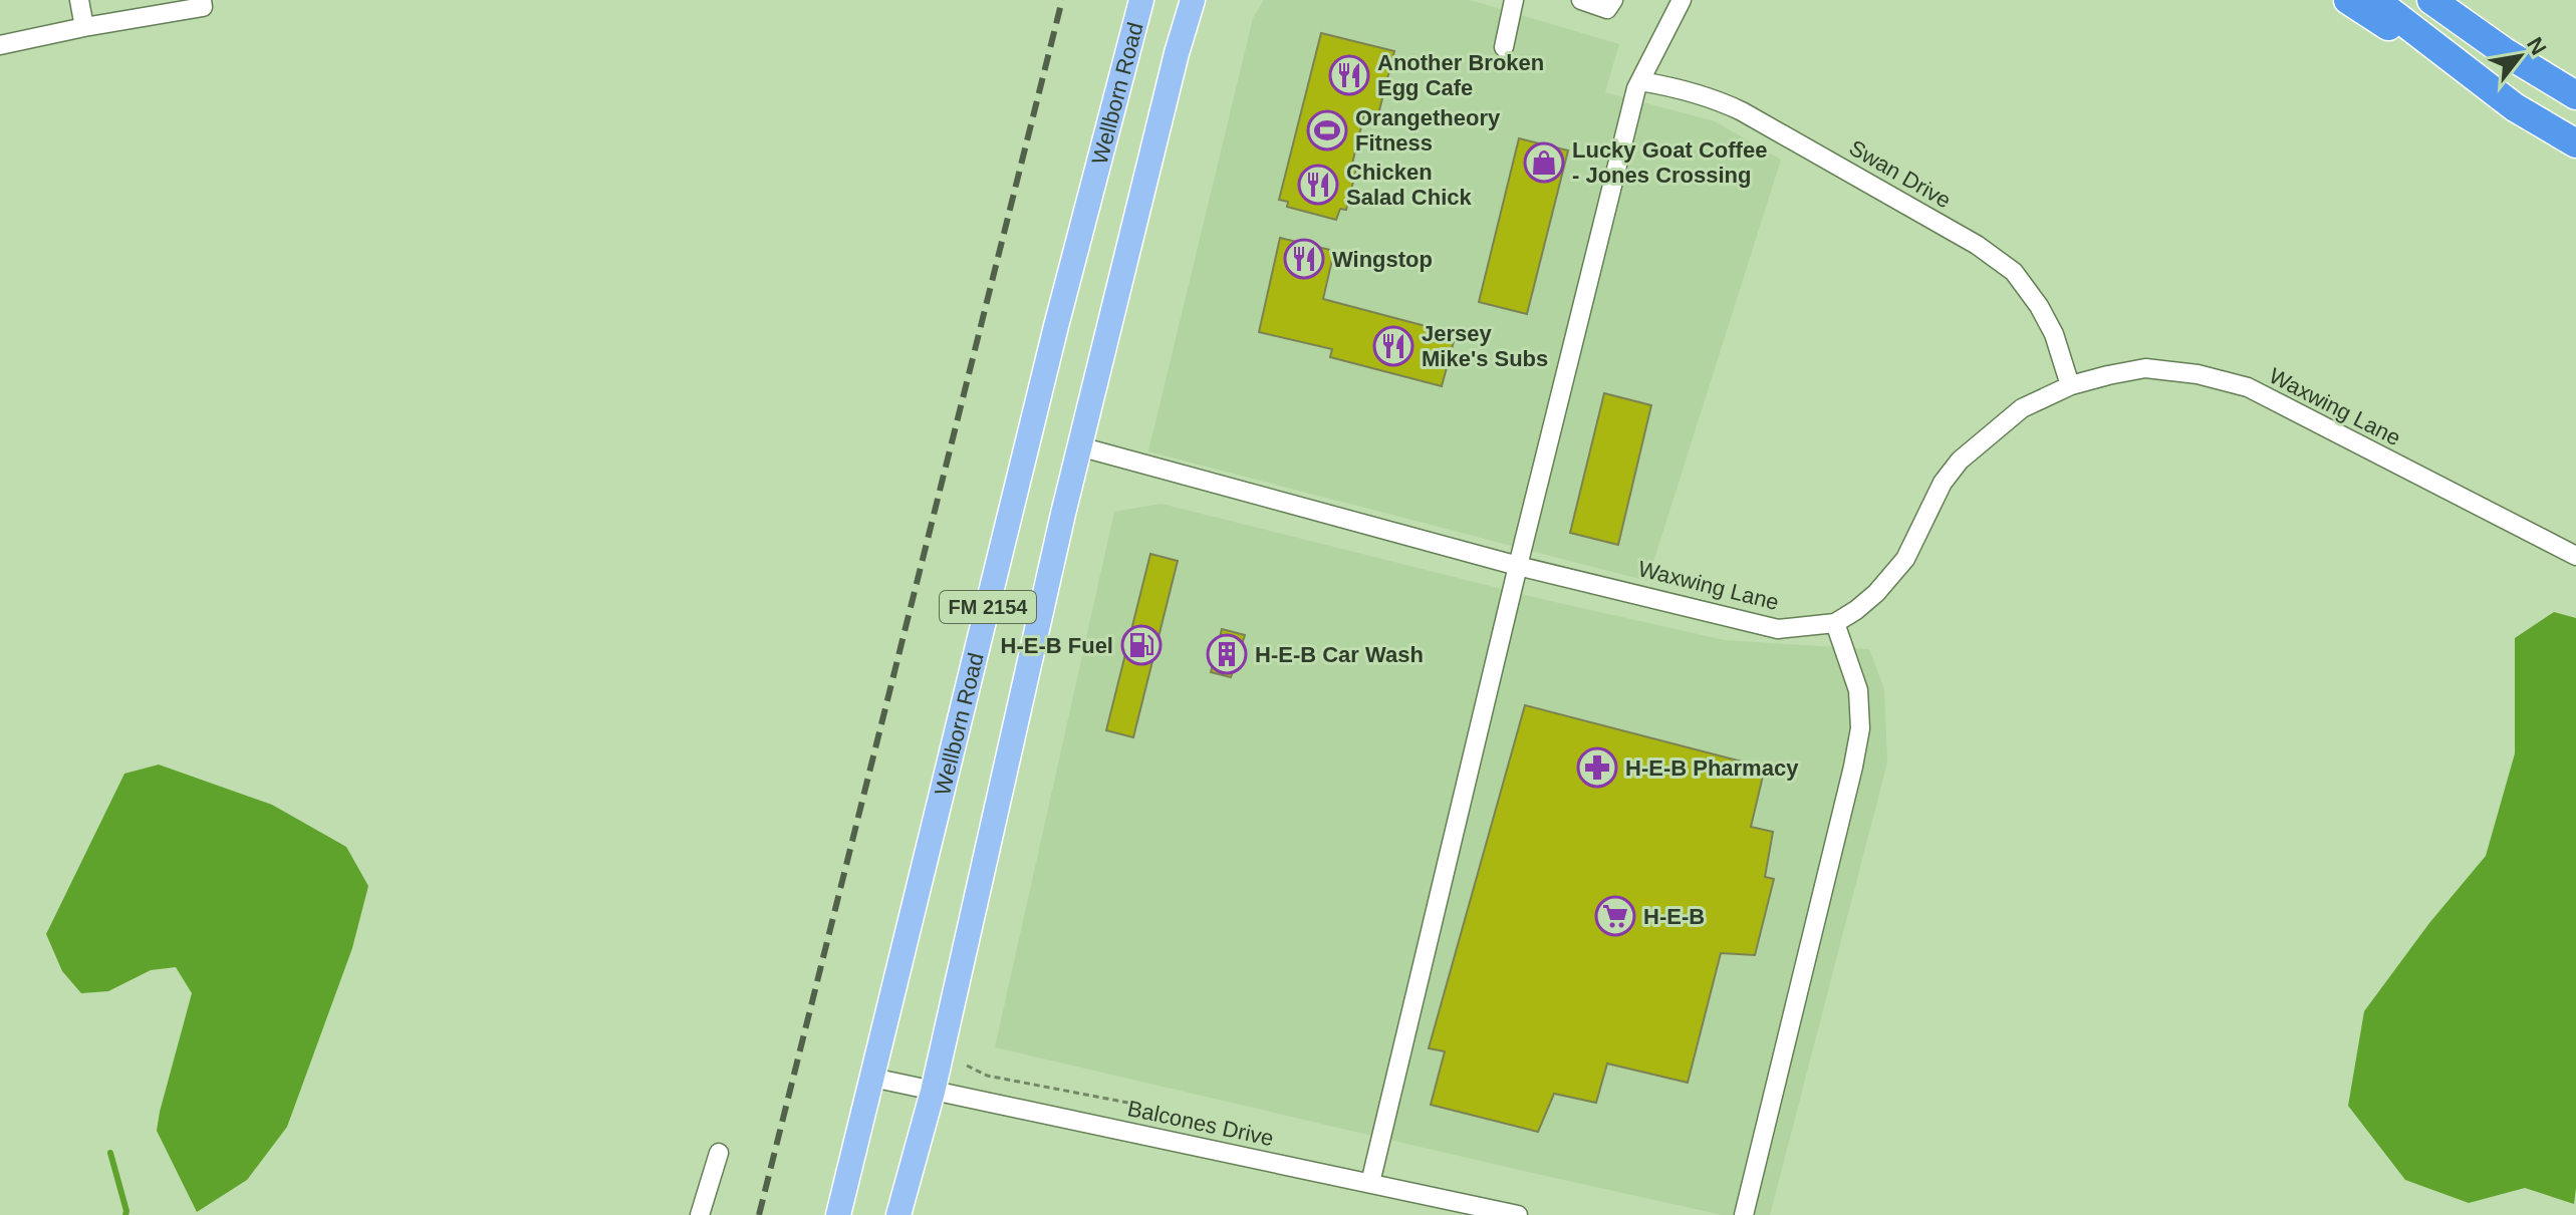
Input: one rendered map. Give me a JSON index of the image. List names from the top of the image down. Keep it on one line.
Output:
{"streets":{"main road":["Wellborn Road","FM 2154"],"street":["Swan Drive","Waxwing Lane","Balcones Drive"]},"crossings":[["Wellborn Road","Balcones Drive"],["Swan Drive","Waxwing Lane"],["Waxwing Lane","FM 2154"],["FM 2154","Balcones Drive"]],"places":{"restaurant":["Another Broken Egg Cafe","Chicken Salad Chick","Wingstop","Jersey Mike's Subs"],"sports":["Orangetheory Fitness"],"shop":["Lucky Goat Coffee - Jones Crossing"],"fuel station":["H-E-B Fuel"],"building":["H-E-B Car Wash"],"pharmacy":["H-E-B Pharmacy"],"supermarket":["H-E-B"]},"north":"top right"}
